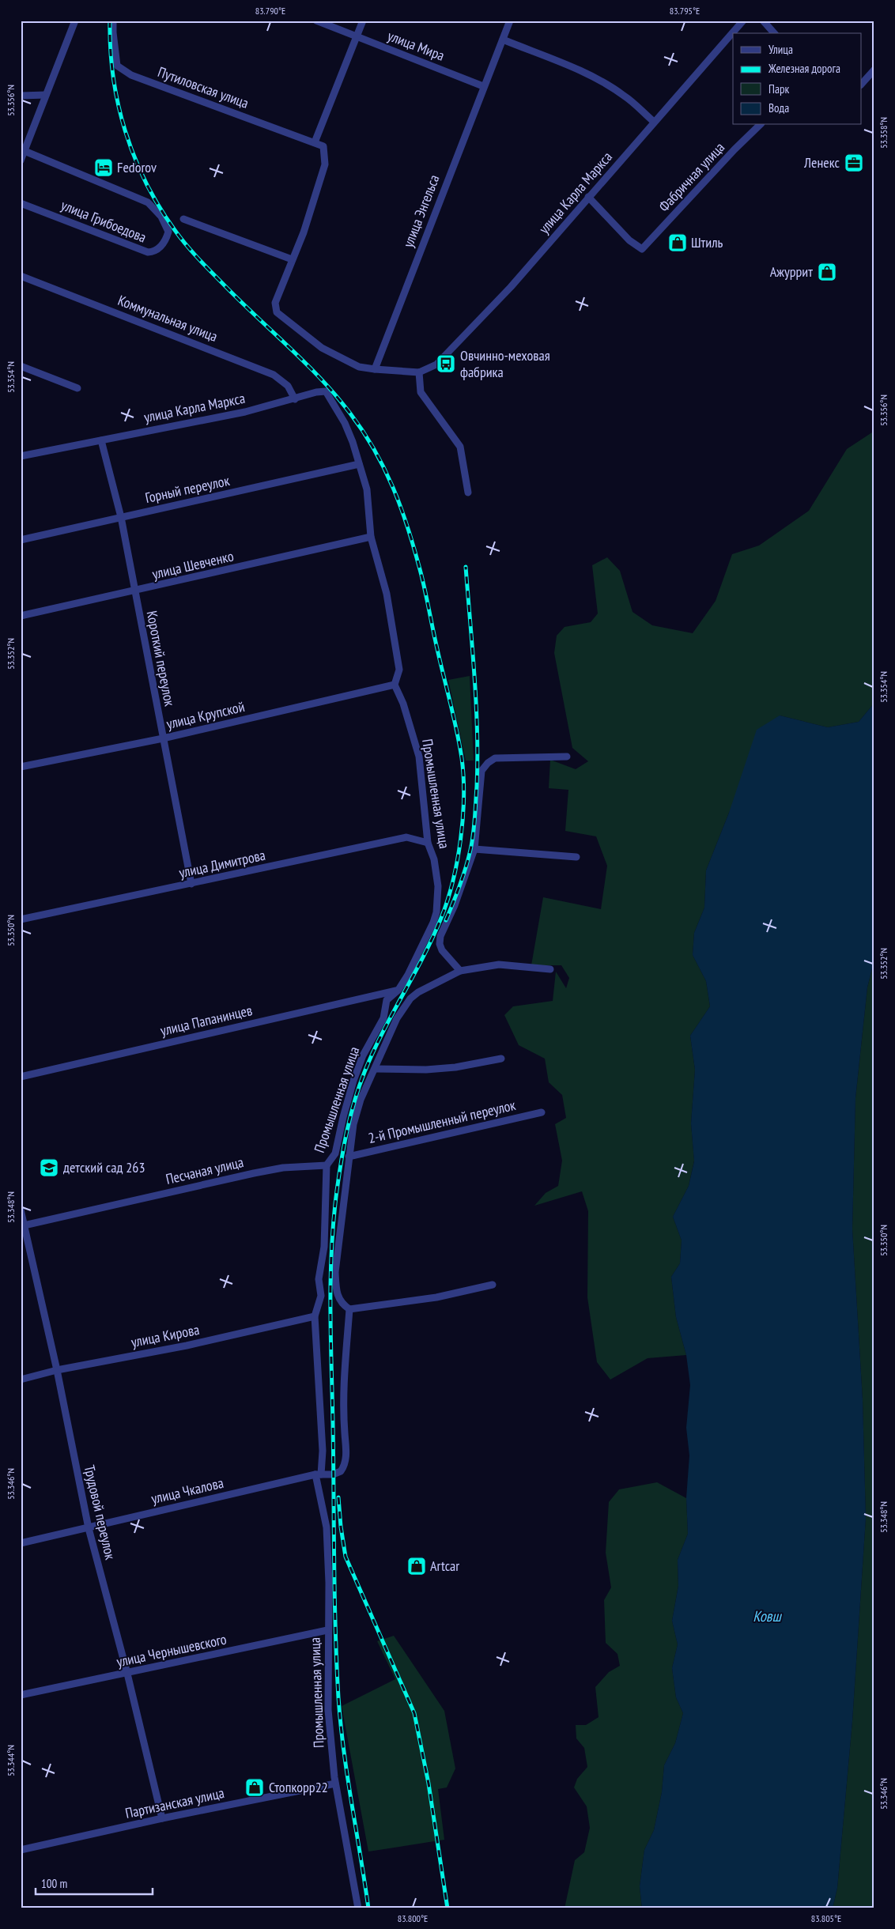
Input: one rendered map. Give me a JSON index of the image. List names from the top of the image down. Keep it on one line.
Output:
{"streets":{"street":["улица Мира","Путиловская улица","Фабричная улица","улица Карла Маркса","улица Энгельса","улица Грибоедова","Коммунальная улица","Горный переулок","улица Шевченко","Короткий переулок","улица Крупской","Промышленная улица","улица Димитрова","улица Папанинцев","2-й Промышленный переулок","Песчаная улица","улица Кирова","улица Чкалова","Трудовой переулок","улица Чернышевского","Партизанская улица"]},"crossings":[["улица Мира","улица Энгельса"],["Фабричная улица","улица Карла Маркса"],["улица Карла Маркса","Коммунальная улица"],["улица Карла Маркса","Горный переулок"],["улица Карла Маркса","Короткий переулок"],["Горный переулок","Короткий переулок"],["улица Шевченко","Короткий переулок"],["Короткий переулок","улица Крупской"],["Короткий переулок","улица Димитрова"],["улица Крупской","Промышленная улица"],["Промышленная улица","улица Димитрова"],["Промышленная улица","улица Папанинцев"],["Промышленная улица","2-й Промышленный переулок"],["Промышленная улица","Песчаная улица"],["Промышленная улица","улица Кирова"],["Промышленная улица","улица Чкалова"],["Промышленная улица","улица Чернышевского"],["Промышленная улица","Партизанская улица"],["Песчаная улица","Трудовой переулок"],["улица Кирова","Трудовой переулок"],["улица Чкалова","Трудовой переулок"],["Трудовой переулок","улица Чернышевского"],["Трудовой переулок","Партизанская улица"]],"water":["Ковш"],"places":{"office":["Ленекс"],"hotel":["Fedorov"],"shop":["Штиль","Ажуррит","Artcar","Стопкорр22"],"bus stop":["Овчинно-меховая фабрика"],"school or university":["детский сад 263"]},"legend":["Улица","Железная дорога","Парк","Вода"],"scale_bar":"100 m","coordinates":["83.790°E","83.795°E","53.356°N","53.358°N","53.354°N","53.352°N","53.350°N","53.348°N","53.346°N","53.344°N","83.800°E","83.805°E"]}
